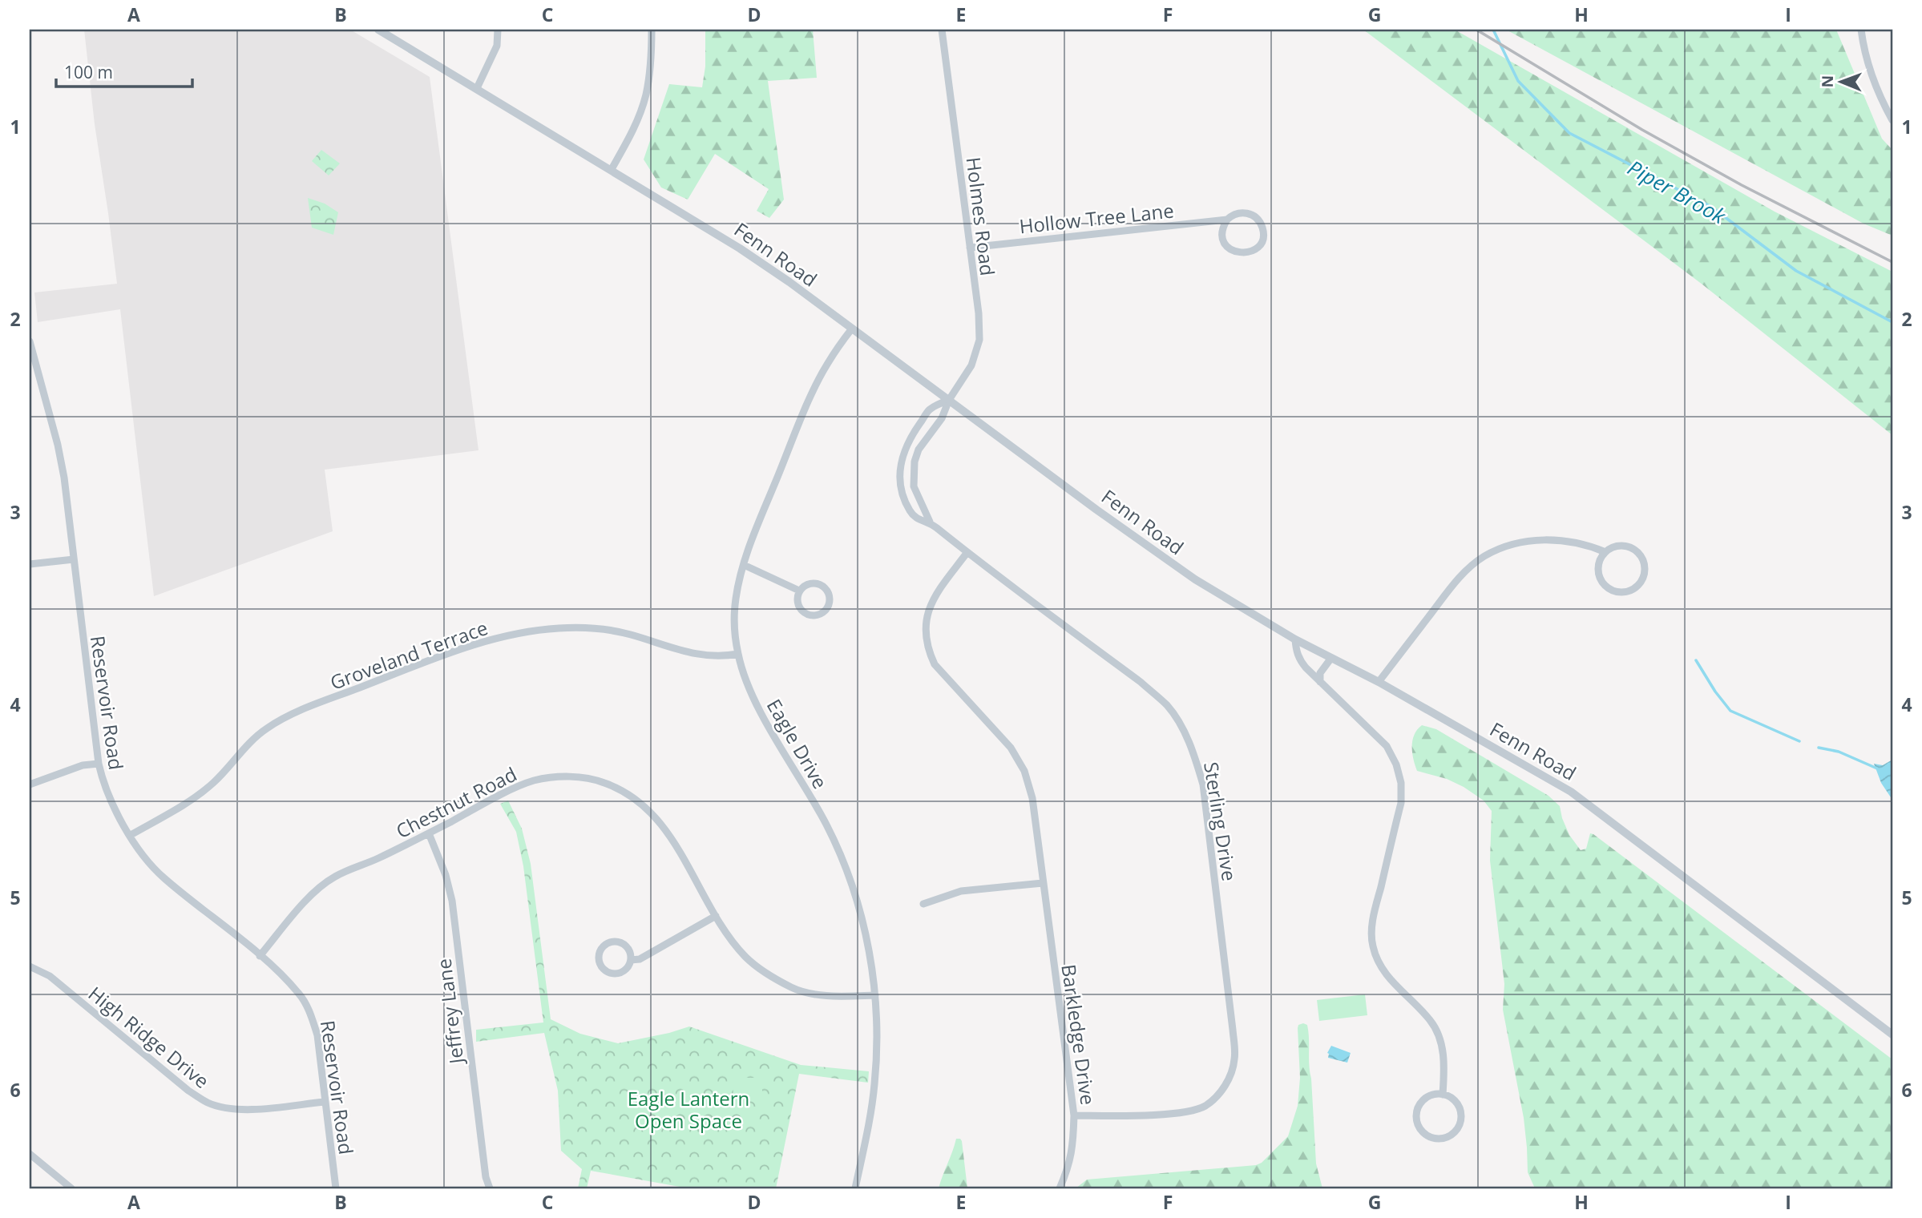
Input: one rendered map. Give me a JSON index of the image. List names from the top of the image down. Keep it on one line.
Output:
{"streets":{"street":["Holmes Road","Hollow Tree Lane","Fenn Road","Groveland Terrace","Reservoir Road","Eagle Drive","Chestnut Road","Sterling Drive","Jeffrey Lane","Barkledge Drive","High Ridge Drive"]},"crossings":[["Holmes Road","Hollow Tree Lane"],["Holmes Road","Fenn Road"],["Holmes Road","Sterling Drive"],["Fenn Road","Eagle Drive"],["Fenn Road","Sterling Drive"],["Groveland Terrace","Reservoir Road"],["Groveland Terrace","Eagle Drive"],["Reservoir Road","Chestnut Road"],["Reservoir Road","High Ridge Drive"],["Eagle Drive","Chestnut Road"],["Chestnut Road","Jeffrey Lane"],["Sterling Drive","Barkledge Drive"]],"water":["Piper Brook"],"parks":["Eagle Lantern Open Space"],"scale_bar":"100 m","north":"left","grid":{"columns":["A","B","C","D","E","F","G","H","I"],"rows":["1","2","3","4","5","6"]}}
